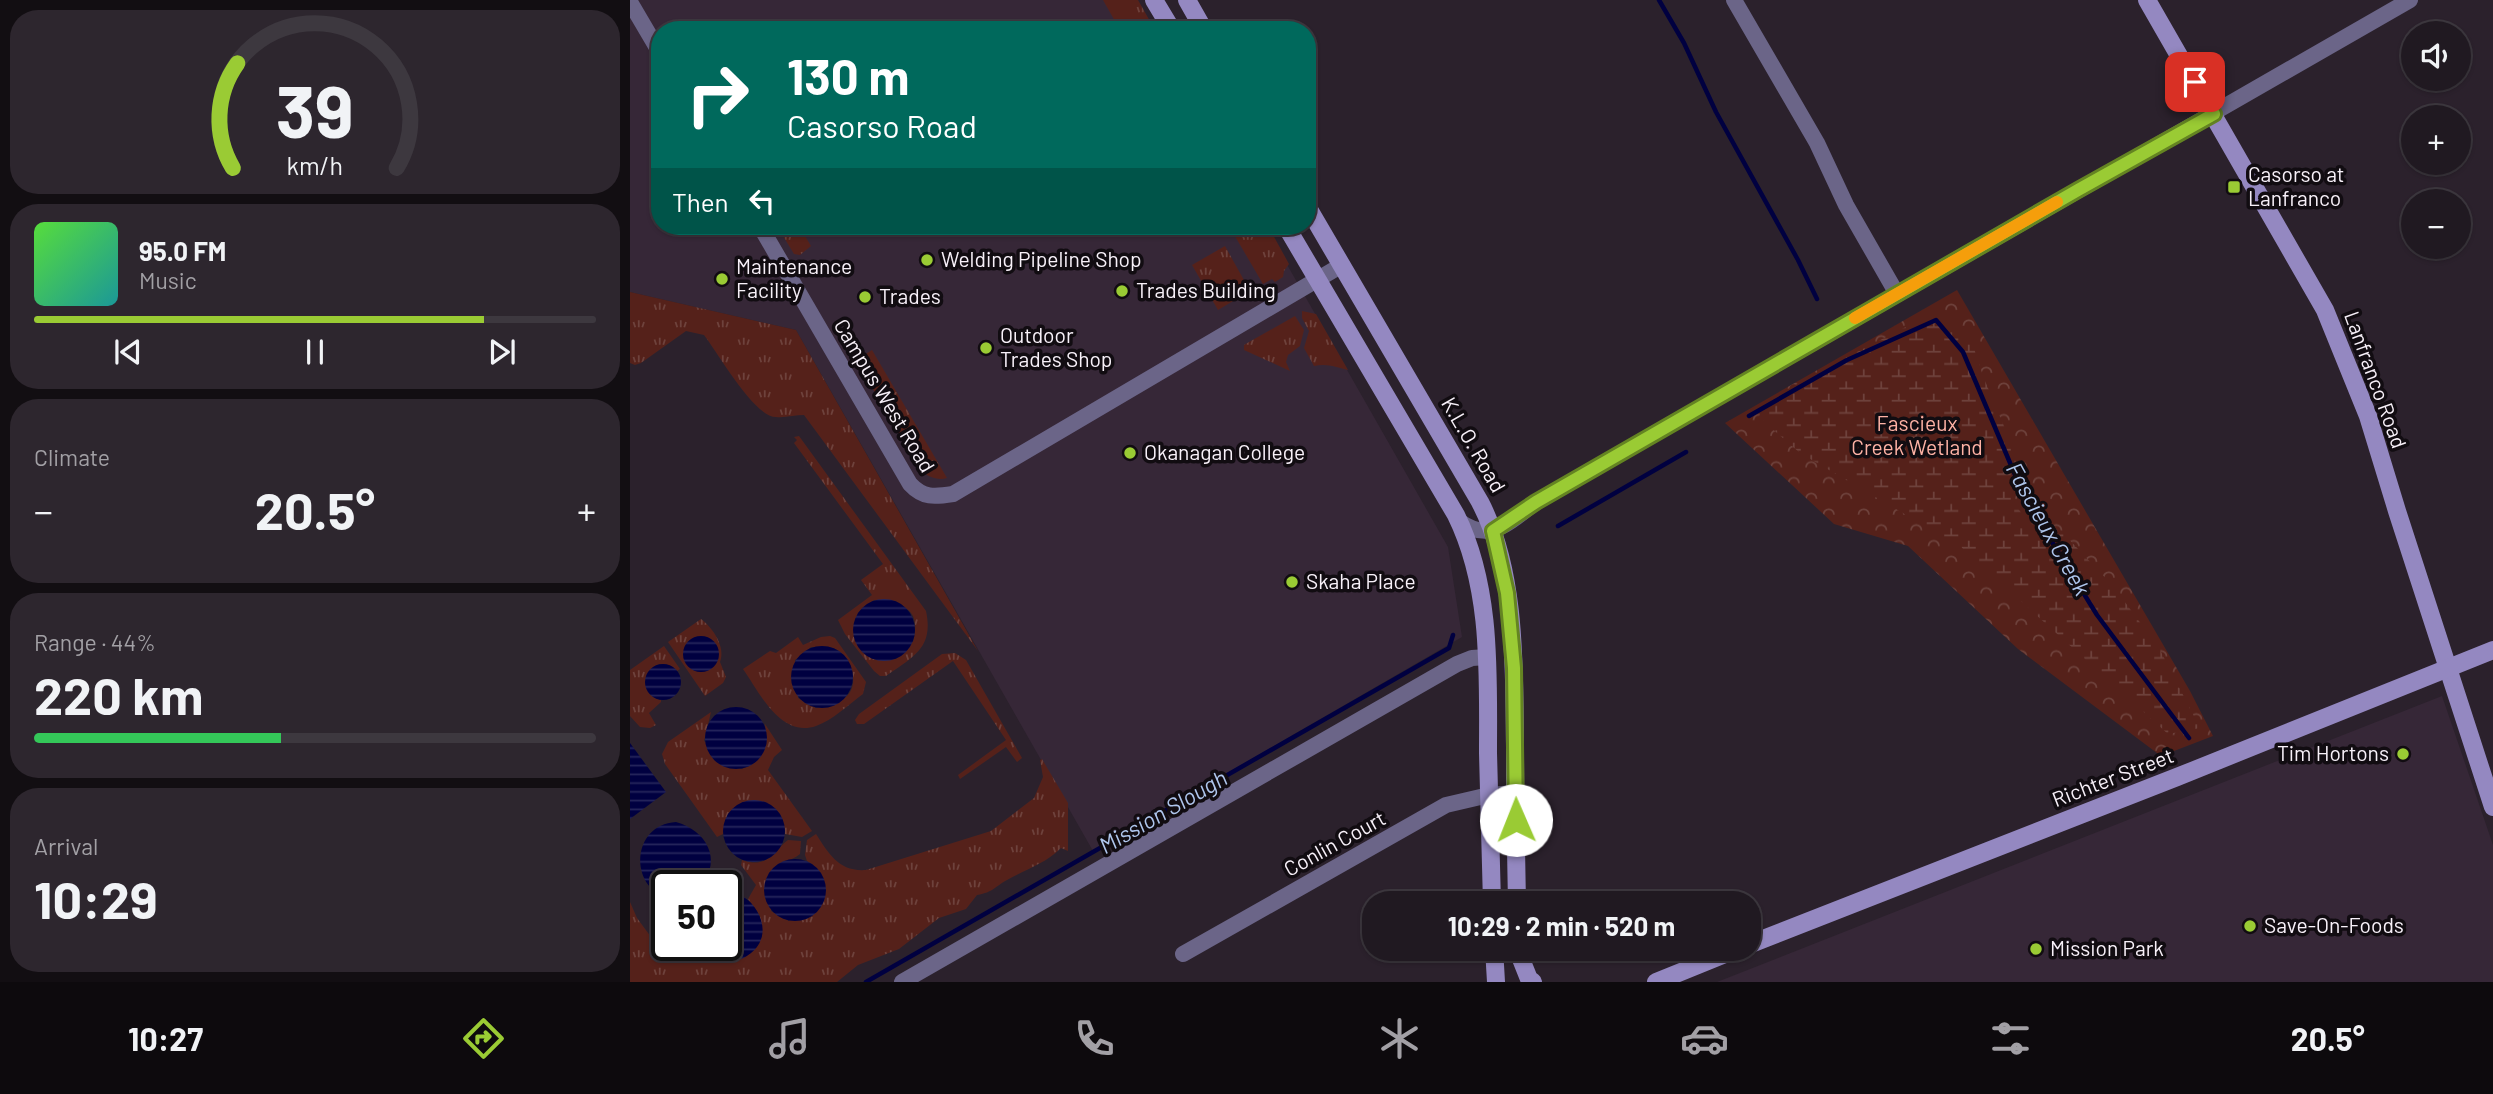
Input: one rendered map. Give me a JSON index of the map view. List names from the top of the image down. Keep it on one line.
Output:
{"streets":{"main road":["Lanfranco Road","K.L.O. Road","Richter Street"],"street":["Campus West Road","Conlin Court"]},"crossings":[["Lanfranco Road","Richter Street"],["Campus West Road","K.L.O. Road"],["K.L.O. Road","Conlin Court"]],"water":["Fascieux Creek","Mission Slough"],"parks":["Fascieux Creek Wetland"],"places":{"transit":["Casorso at Lanfranco"],"other":["Welding Pipeline Shop","Maintenance Facility","Trades Building","Trades","Outdoor Trades Shop","Okanagan College","Skaha Place","Tim Hortons","Save-On-Foods","Mission Park"]},"page":{"map_buttons":["+","−"],"turn":["130 m","Casorso Road"],"then":"Then","song":["95.0 FM","Music"],"tile":["Climate",["Range · 44%","220 km"],["Arrival","10:29"]],"heat":["−","20.5°","+"],"limit":"50","trip":"10:29 · 2 min · 520 m","tabs":["10:27","20.5°"],"gauge":["39","km/h"]}}
